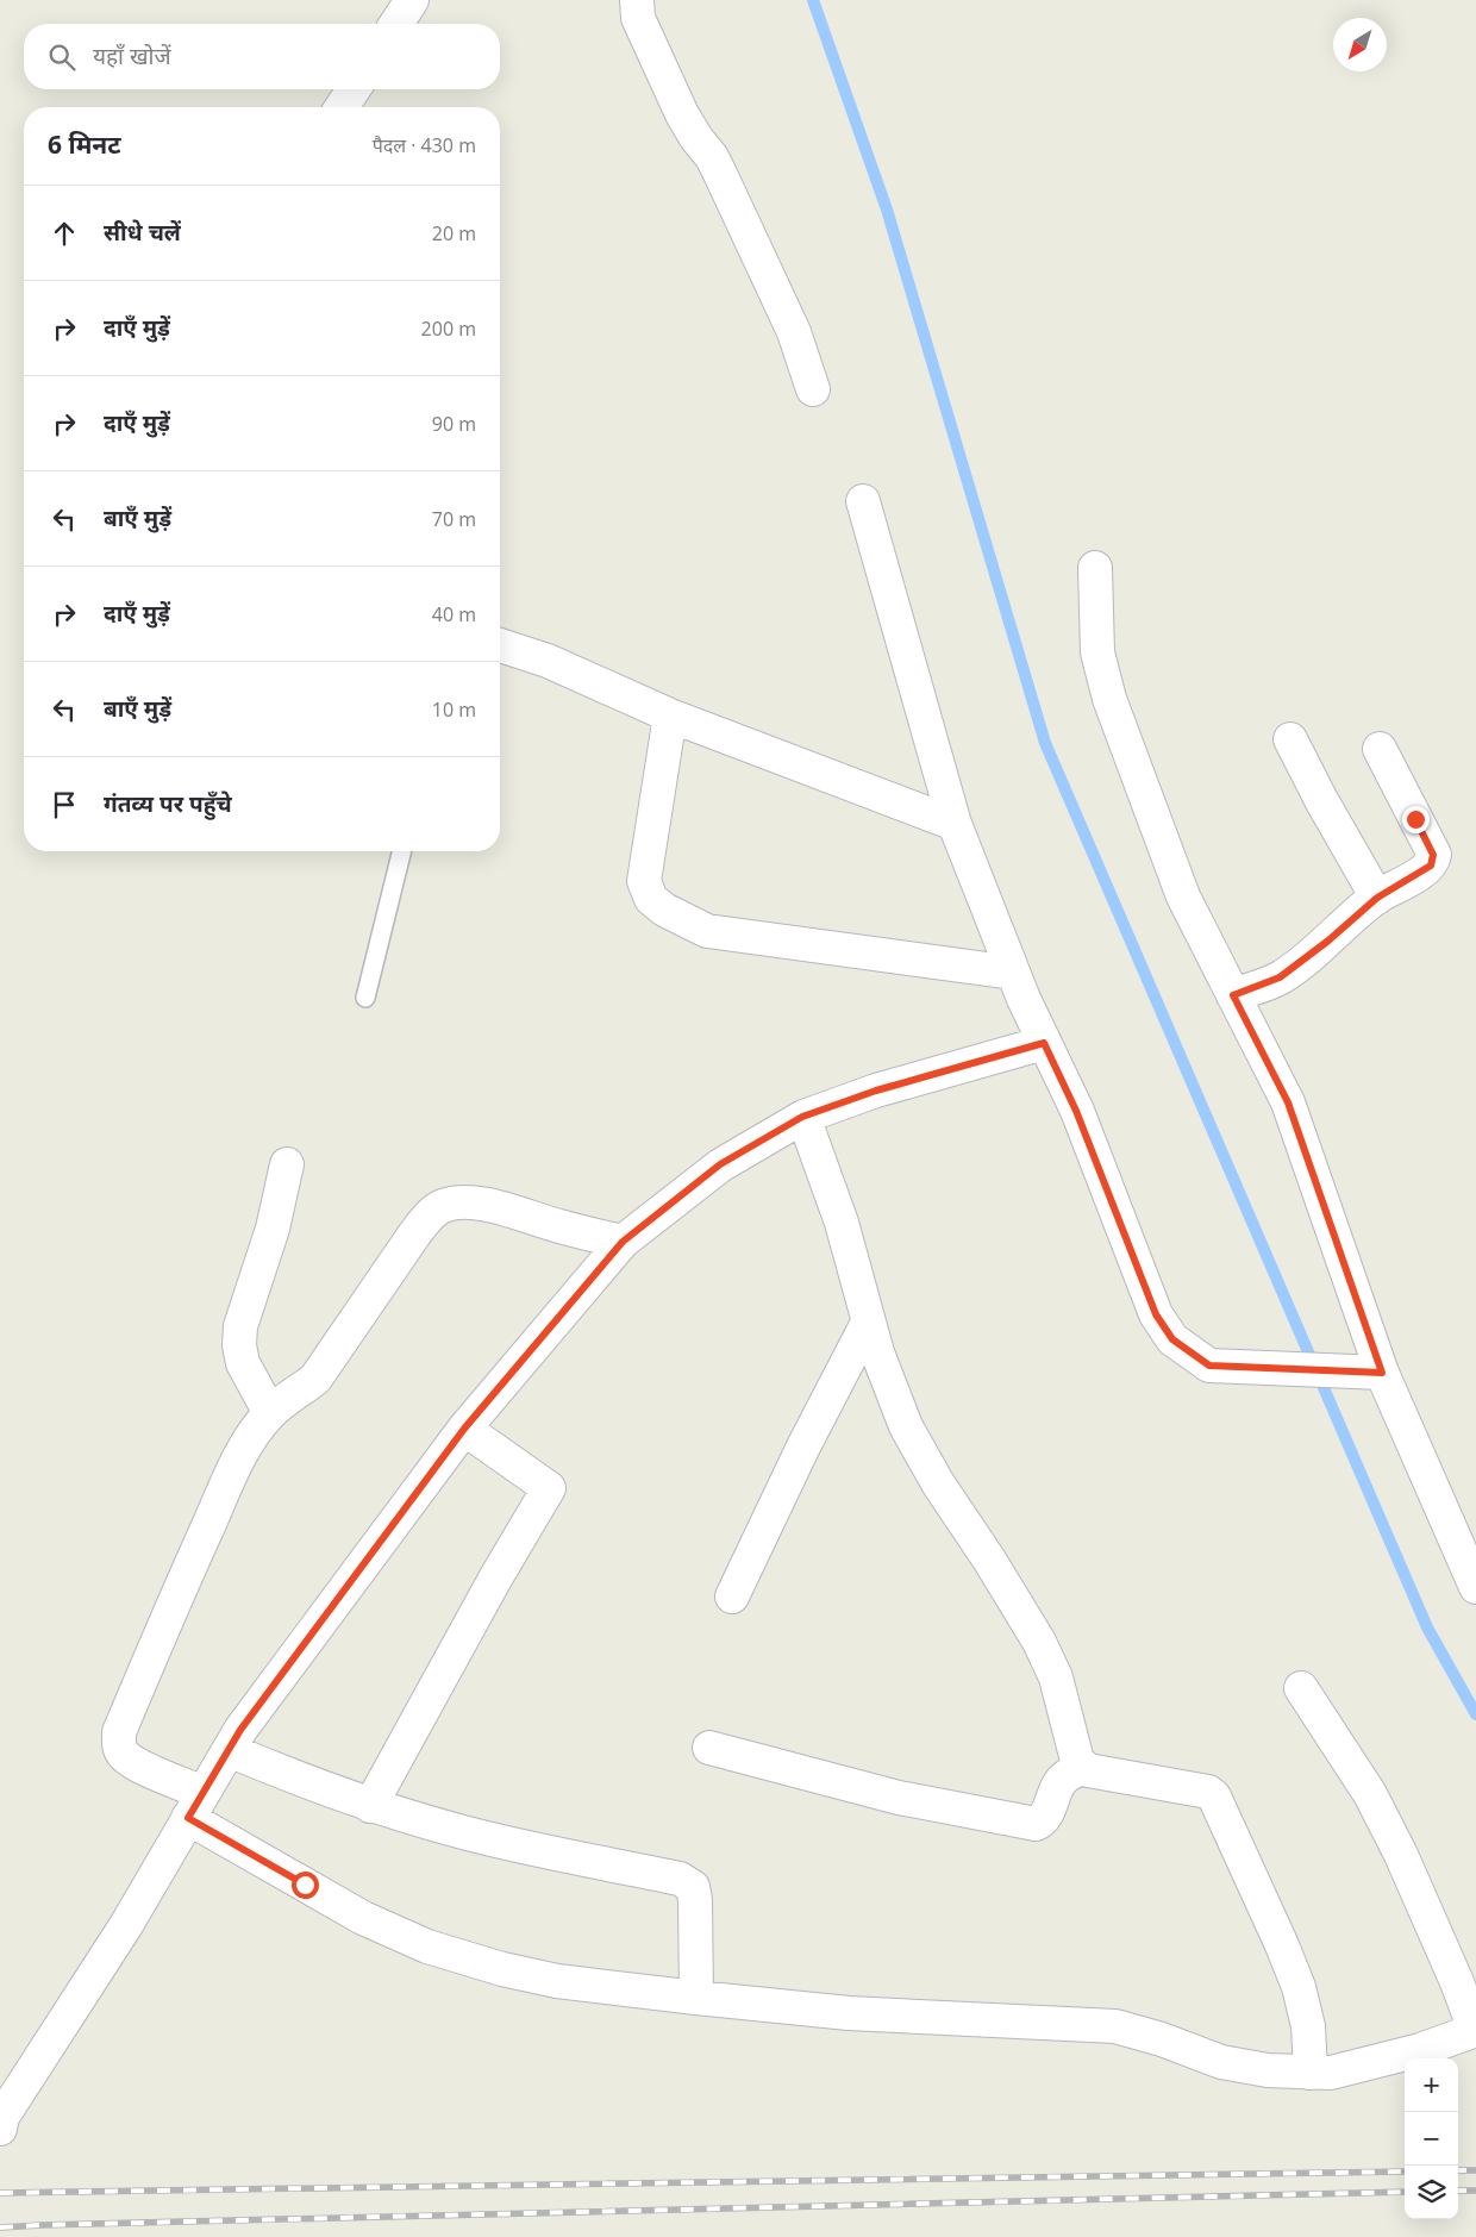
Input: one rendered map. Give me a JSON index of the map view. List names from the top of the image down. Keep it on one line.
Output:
{"north":"bottom left","page":{"search":"यहाँ खोजें","heading":["6 मिनट","पैदल · 430 m"],"list":[["सीधे चलें","20 m"],["दाएँ मुड़ें","200 m"],["दाएँ मुड़ें","90 m"],["बाएँ मुड़ें","70 m"],["दाएँ मुड़ें","40 m"],["बाएँ मुड़ें","10 m"],"गंतव्य पर पहुँचे"],"map_buttons":["+","−"]}}
